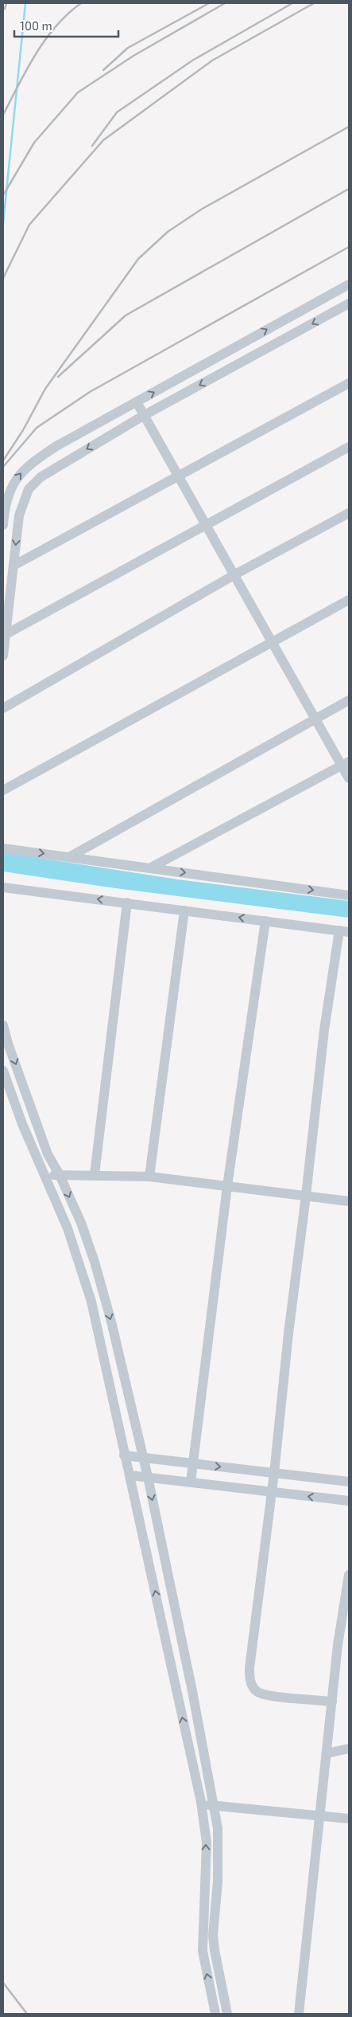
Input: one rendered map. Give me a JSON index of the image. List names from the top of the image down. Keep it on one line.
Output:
{"scale_bar":"100 m"}
